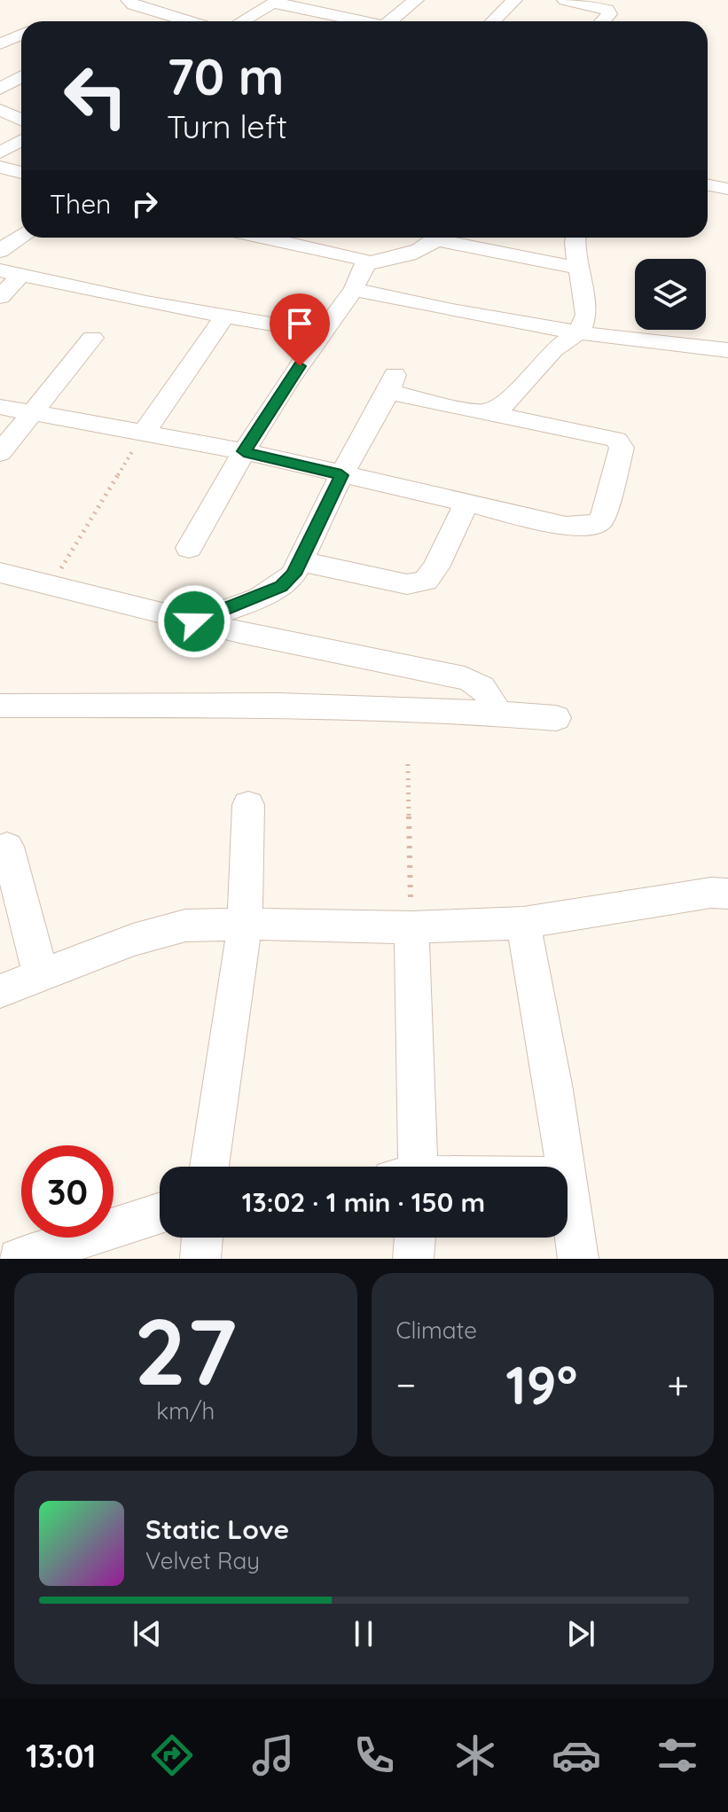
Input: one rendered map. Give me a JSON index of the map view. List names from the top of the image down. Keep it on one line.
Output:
{"page":{"turn":["70 m","Turn left"],"then":"Then","limit":"30","trip":"13:02 · 1 min · 150 m","tile":[["27","km/h"],"Climate"],"heat":["−","19°","+"],"song":["Static Love","Velvet Ray"],"tabs":"13:01"}}
